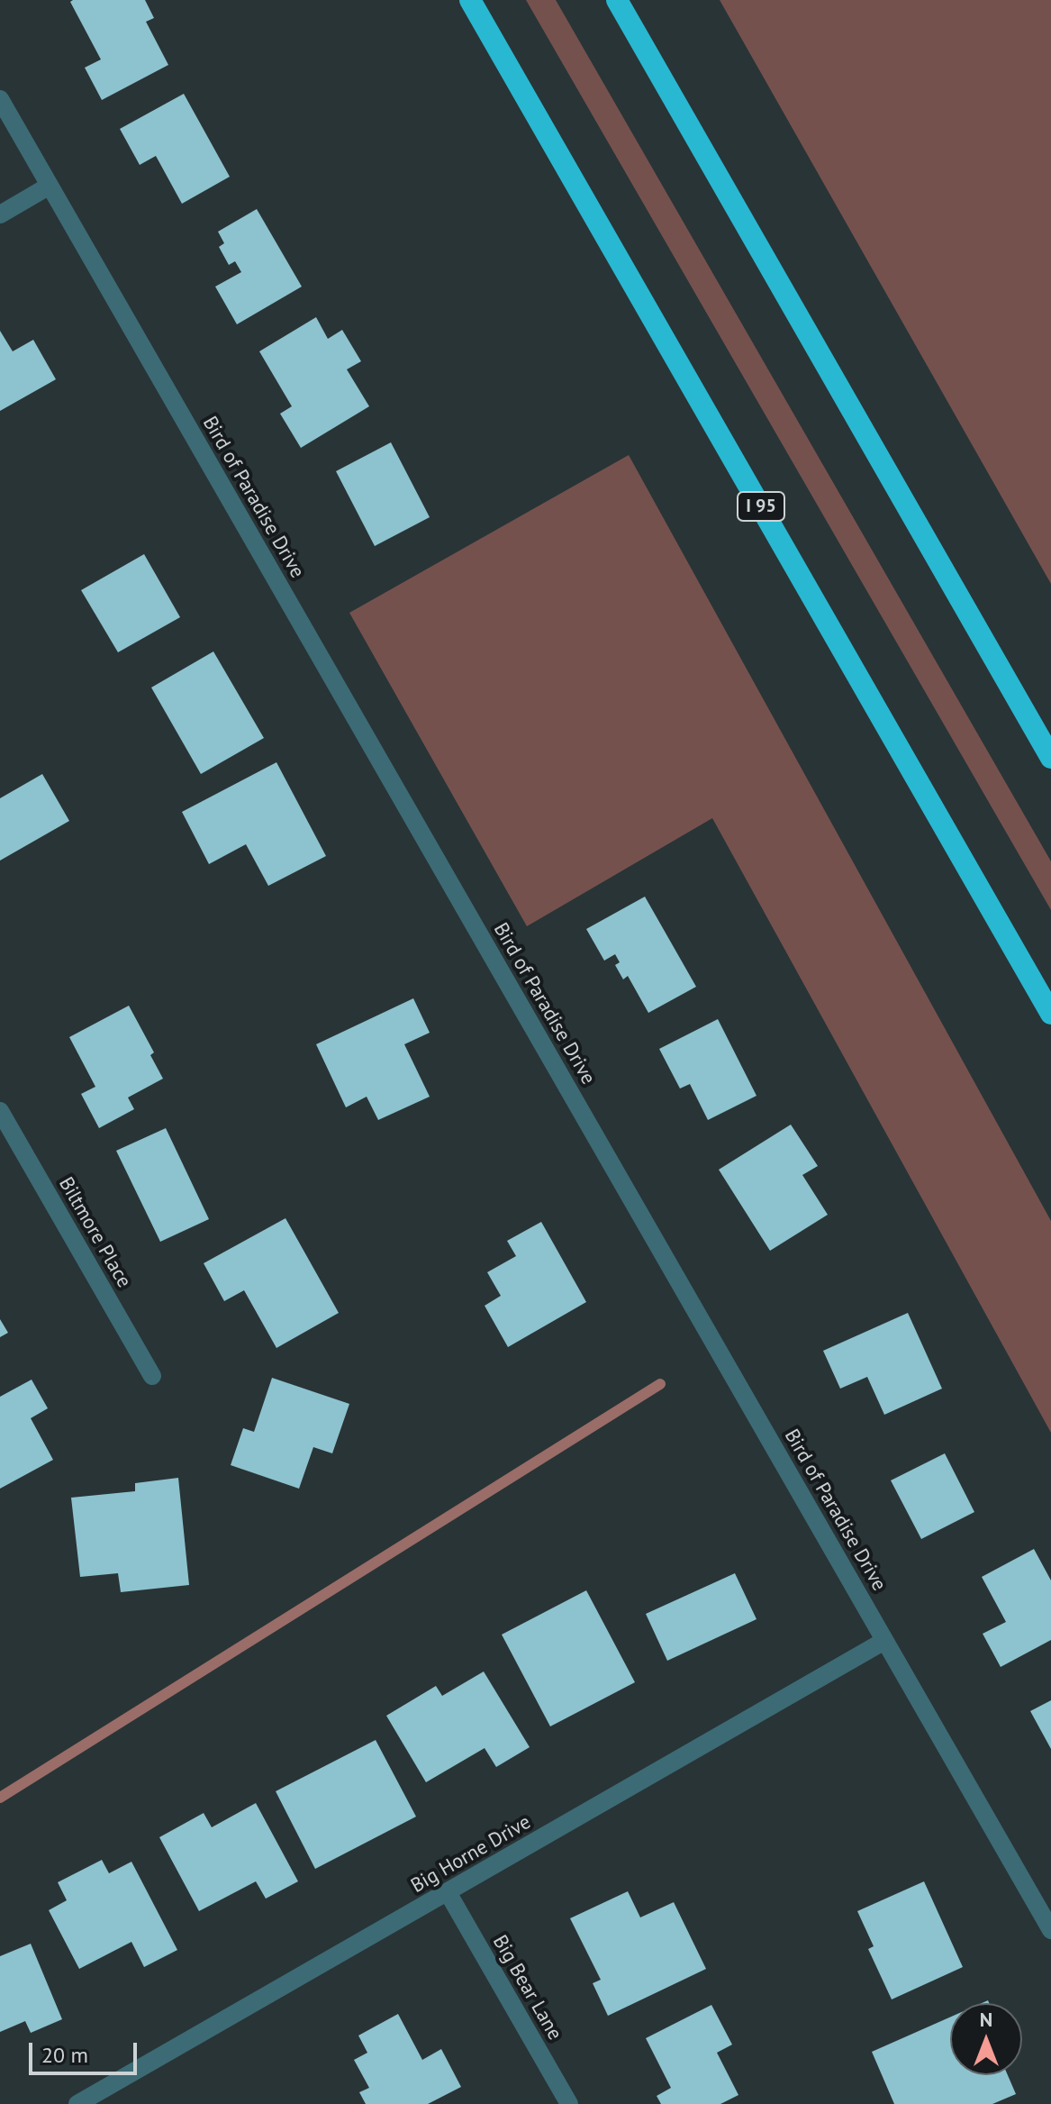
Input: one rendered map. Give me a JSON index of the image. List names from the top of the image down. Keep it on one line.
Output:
{"streets":{"highway":["I 95"],"street":["Bird of Paradise Drive","Biltmore Place","Big Horne Drive","Big Bear Lane"]},"crossings":[["Bird of Paradise Drive","Big Horne Drive"],["Big Horne Drive","Big Bear Lane"]],"scale_bar":"20 m","north":"top"}
